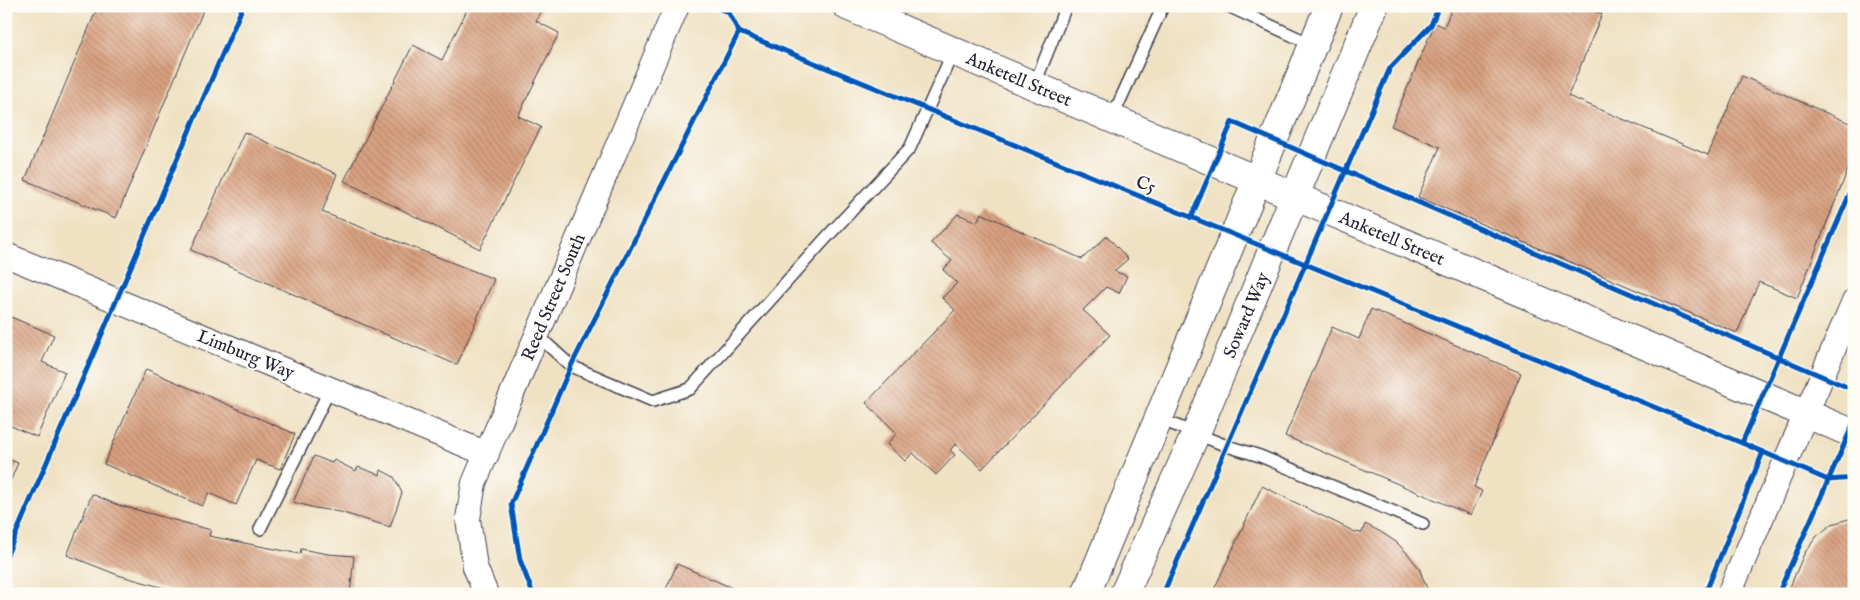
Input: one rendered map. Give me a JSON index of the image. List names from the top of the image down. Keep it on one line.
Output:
{"streets":{"main road":["Anketell Street","Soward Way"],"street":["Reed Street South","Limburg Way"],"cycle path":["C5"]},"crossings":[["Anketell Street","Soward Way"],["Reed Street South","Limburg Way"]]}
